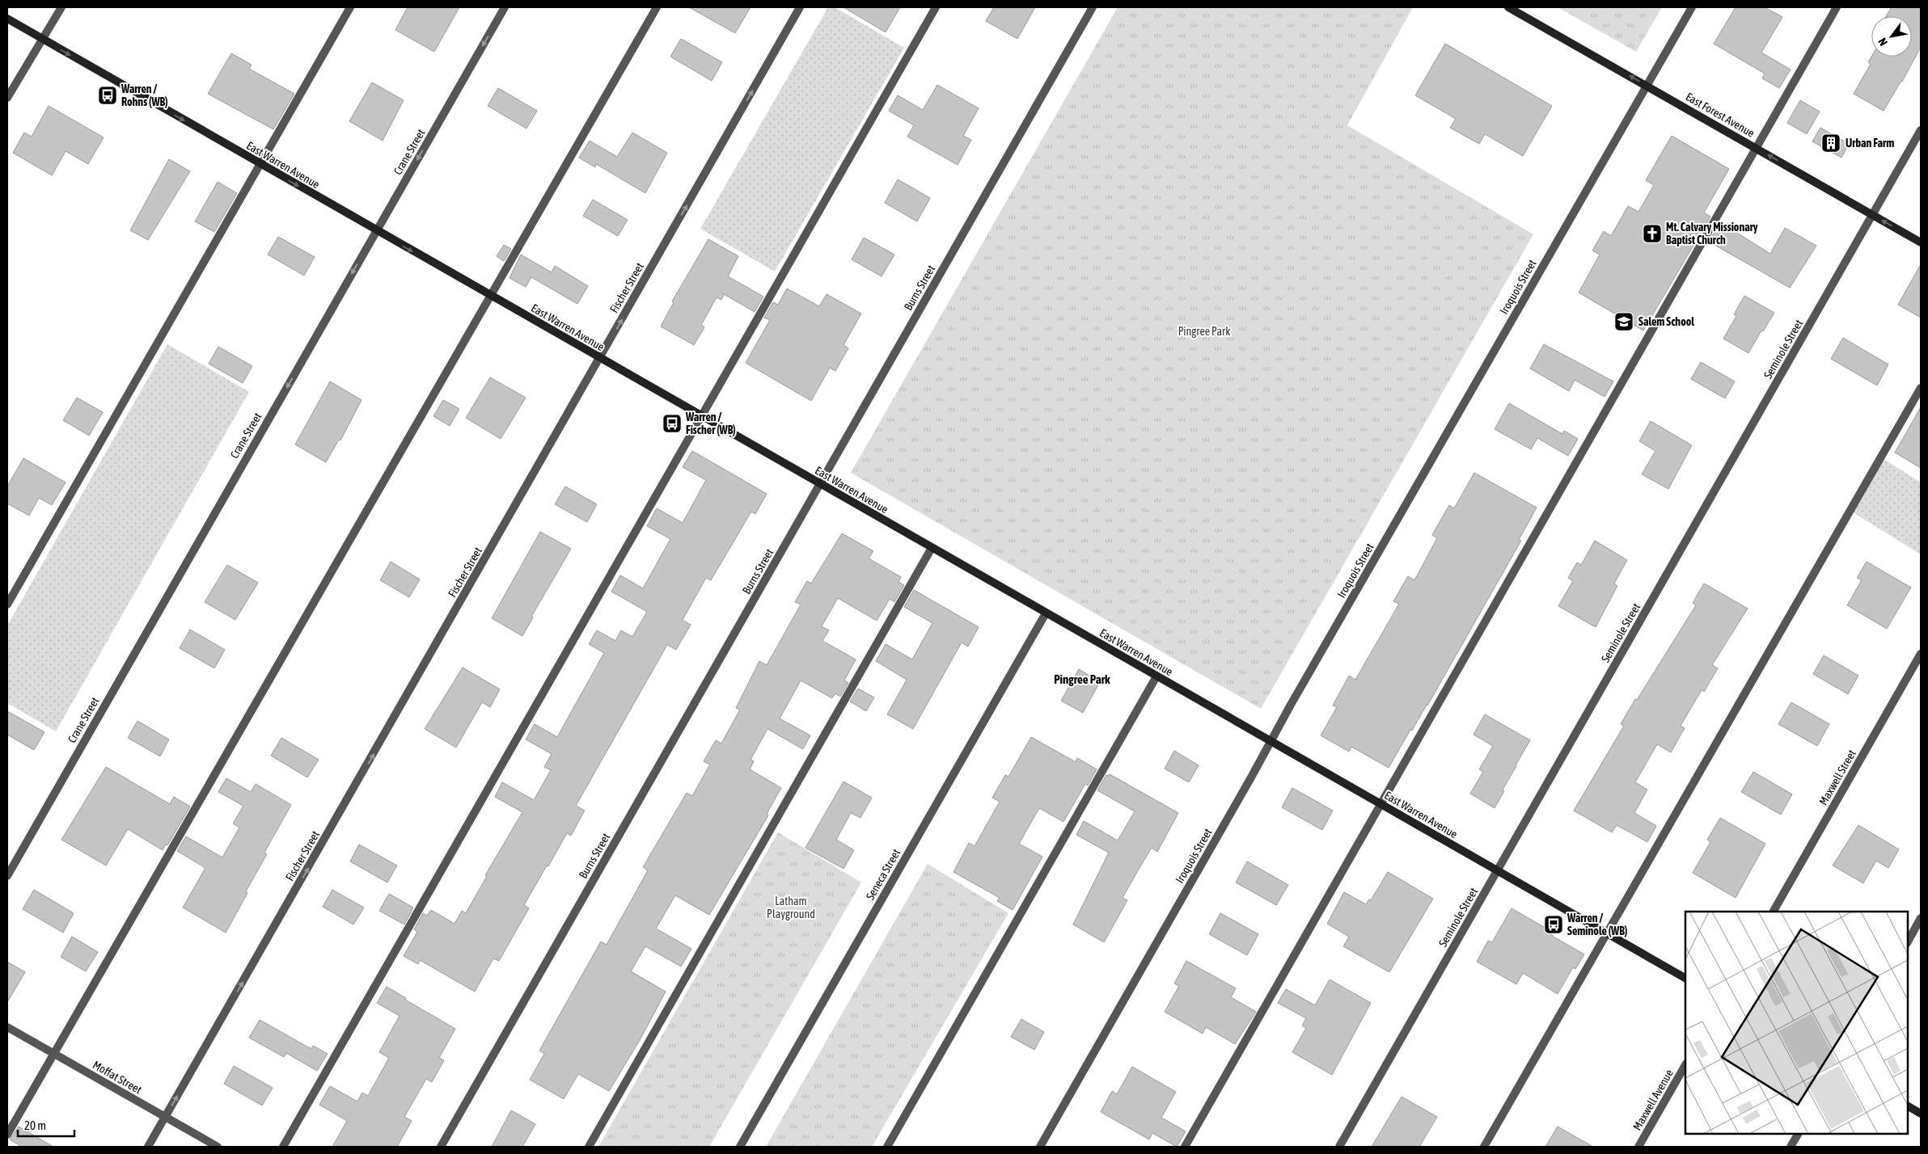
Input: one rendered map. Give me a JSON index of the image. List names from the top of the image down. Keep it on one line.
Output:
{"streets":{"main road":["East Forest Avenue","East Warren Avenue"],"street":["Crane Street","Iroquois Street","Fischer Street","Burns Street","Seminole Street","Maxwell Street","Seneca Street","Moffat Street","Maxwell Avenue"]},"crossings":[["East Forest Avenue","Iroquois Street"],["East Forest Avenue","Seminole Street"],["Crane Street","East Warren Avenue"],["East Warren Avenue","Iroquois Street"],["East Warren Avenue","Fischer Street"],["East Warren Avenue","Burns Street"],["East Warren Avenue","Seminole Street"],["East Warren Avenue","Seneca Street"],["Fischer Street","Moffat Street"]],"one_way":["East Forest Avenue","Crane Street","Fischer Street"],"districts":["Pingree Park"],"parks":["Pingree Park","Latham Playground"],"places":{"bus stop":["Warren / Rohns (WB)","Warren / Fischer (WB)","Warren / Seminole (WB)"],"building":["Urban Farm"],"church":["Mt. Calvary Missionary Baptist Church"],"school or university":["Salem School"]},"scale_bar":"20 m","north":"bottom left"}
